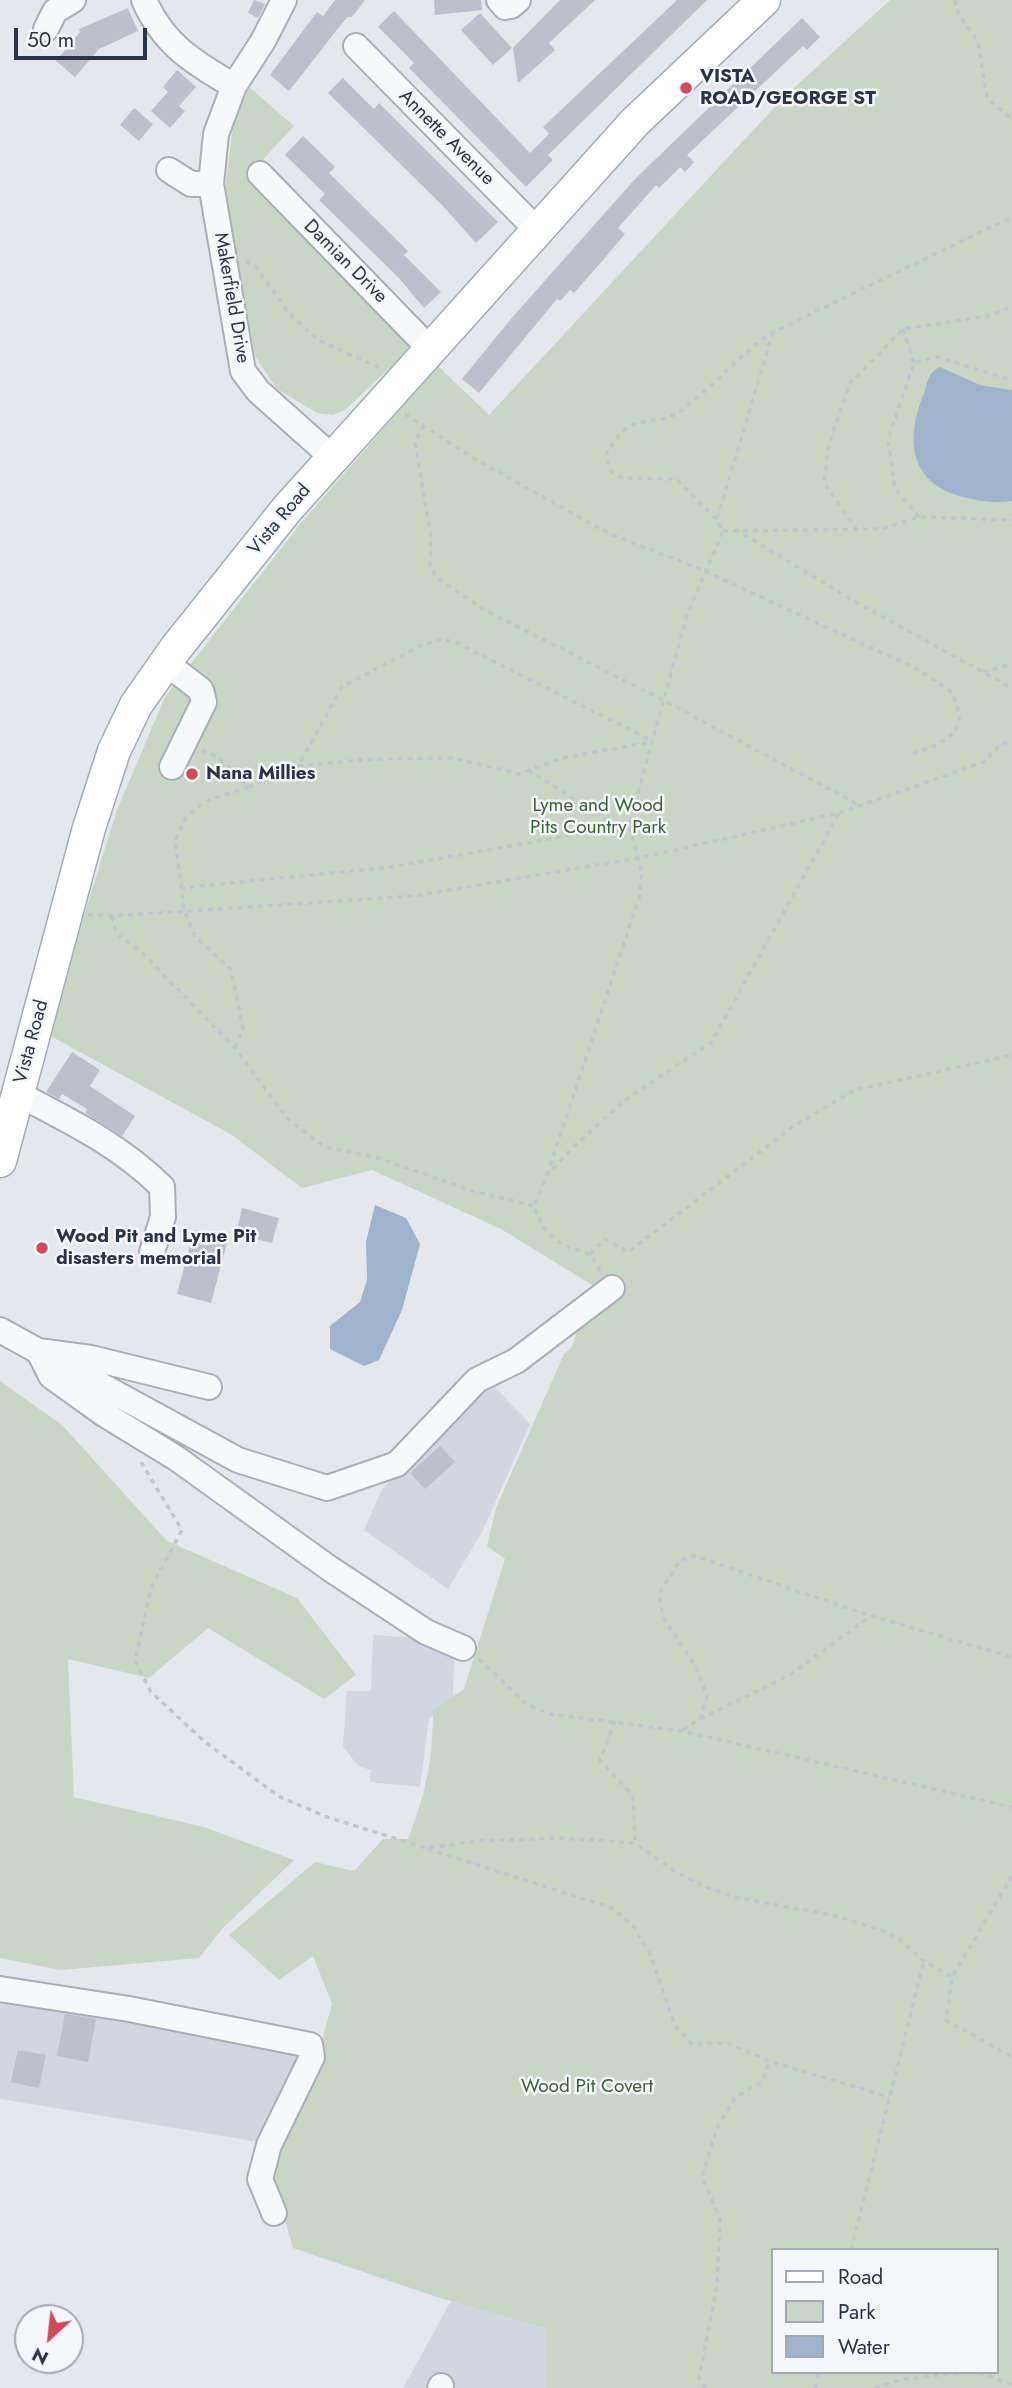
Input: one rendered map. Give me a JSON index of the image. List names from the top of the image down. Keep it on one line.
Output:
{"streets":{"main road":["Vista Road"],"street":["Annette Avenue","Damian Drive","Makerfield Drive"]},"crossings":[["Annette Avenue","Vista Road"],["Damian Drive","Vista Road"],["Makerfield Drive","Vista Road"]],"parks":["Lyme and Wood Pits Country Park","Wood Pit Covert"],"places":["VISTA ROAD/GEORGE ST","Nana Millies","Wood Pit and Lyme Pit disasters memorial"],"legend":["Road","Park","Water"],"scale_bar":"50 m","north":"bottom left"}
